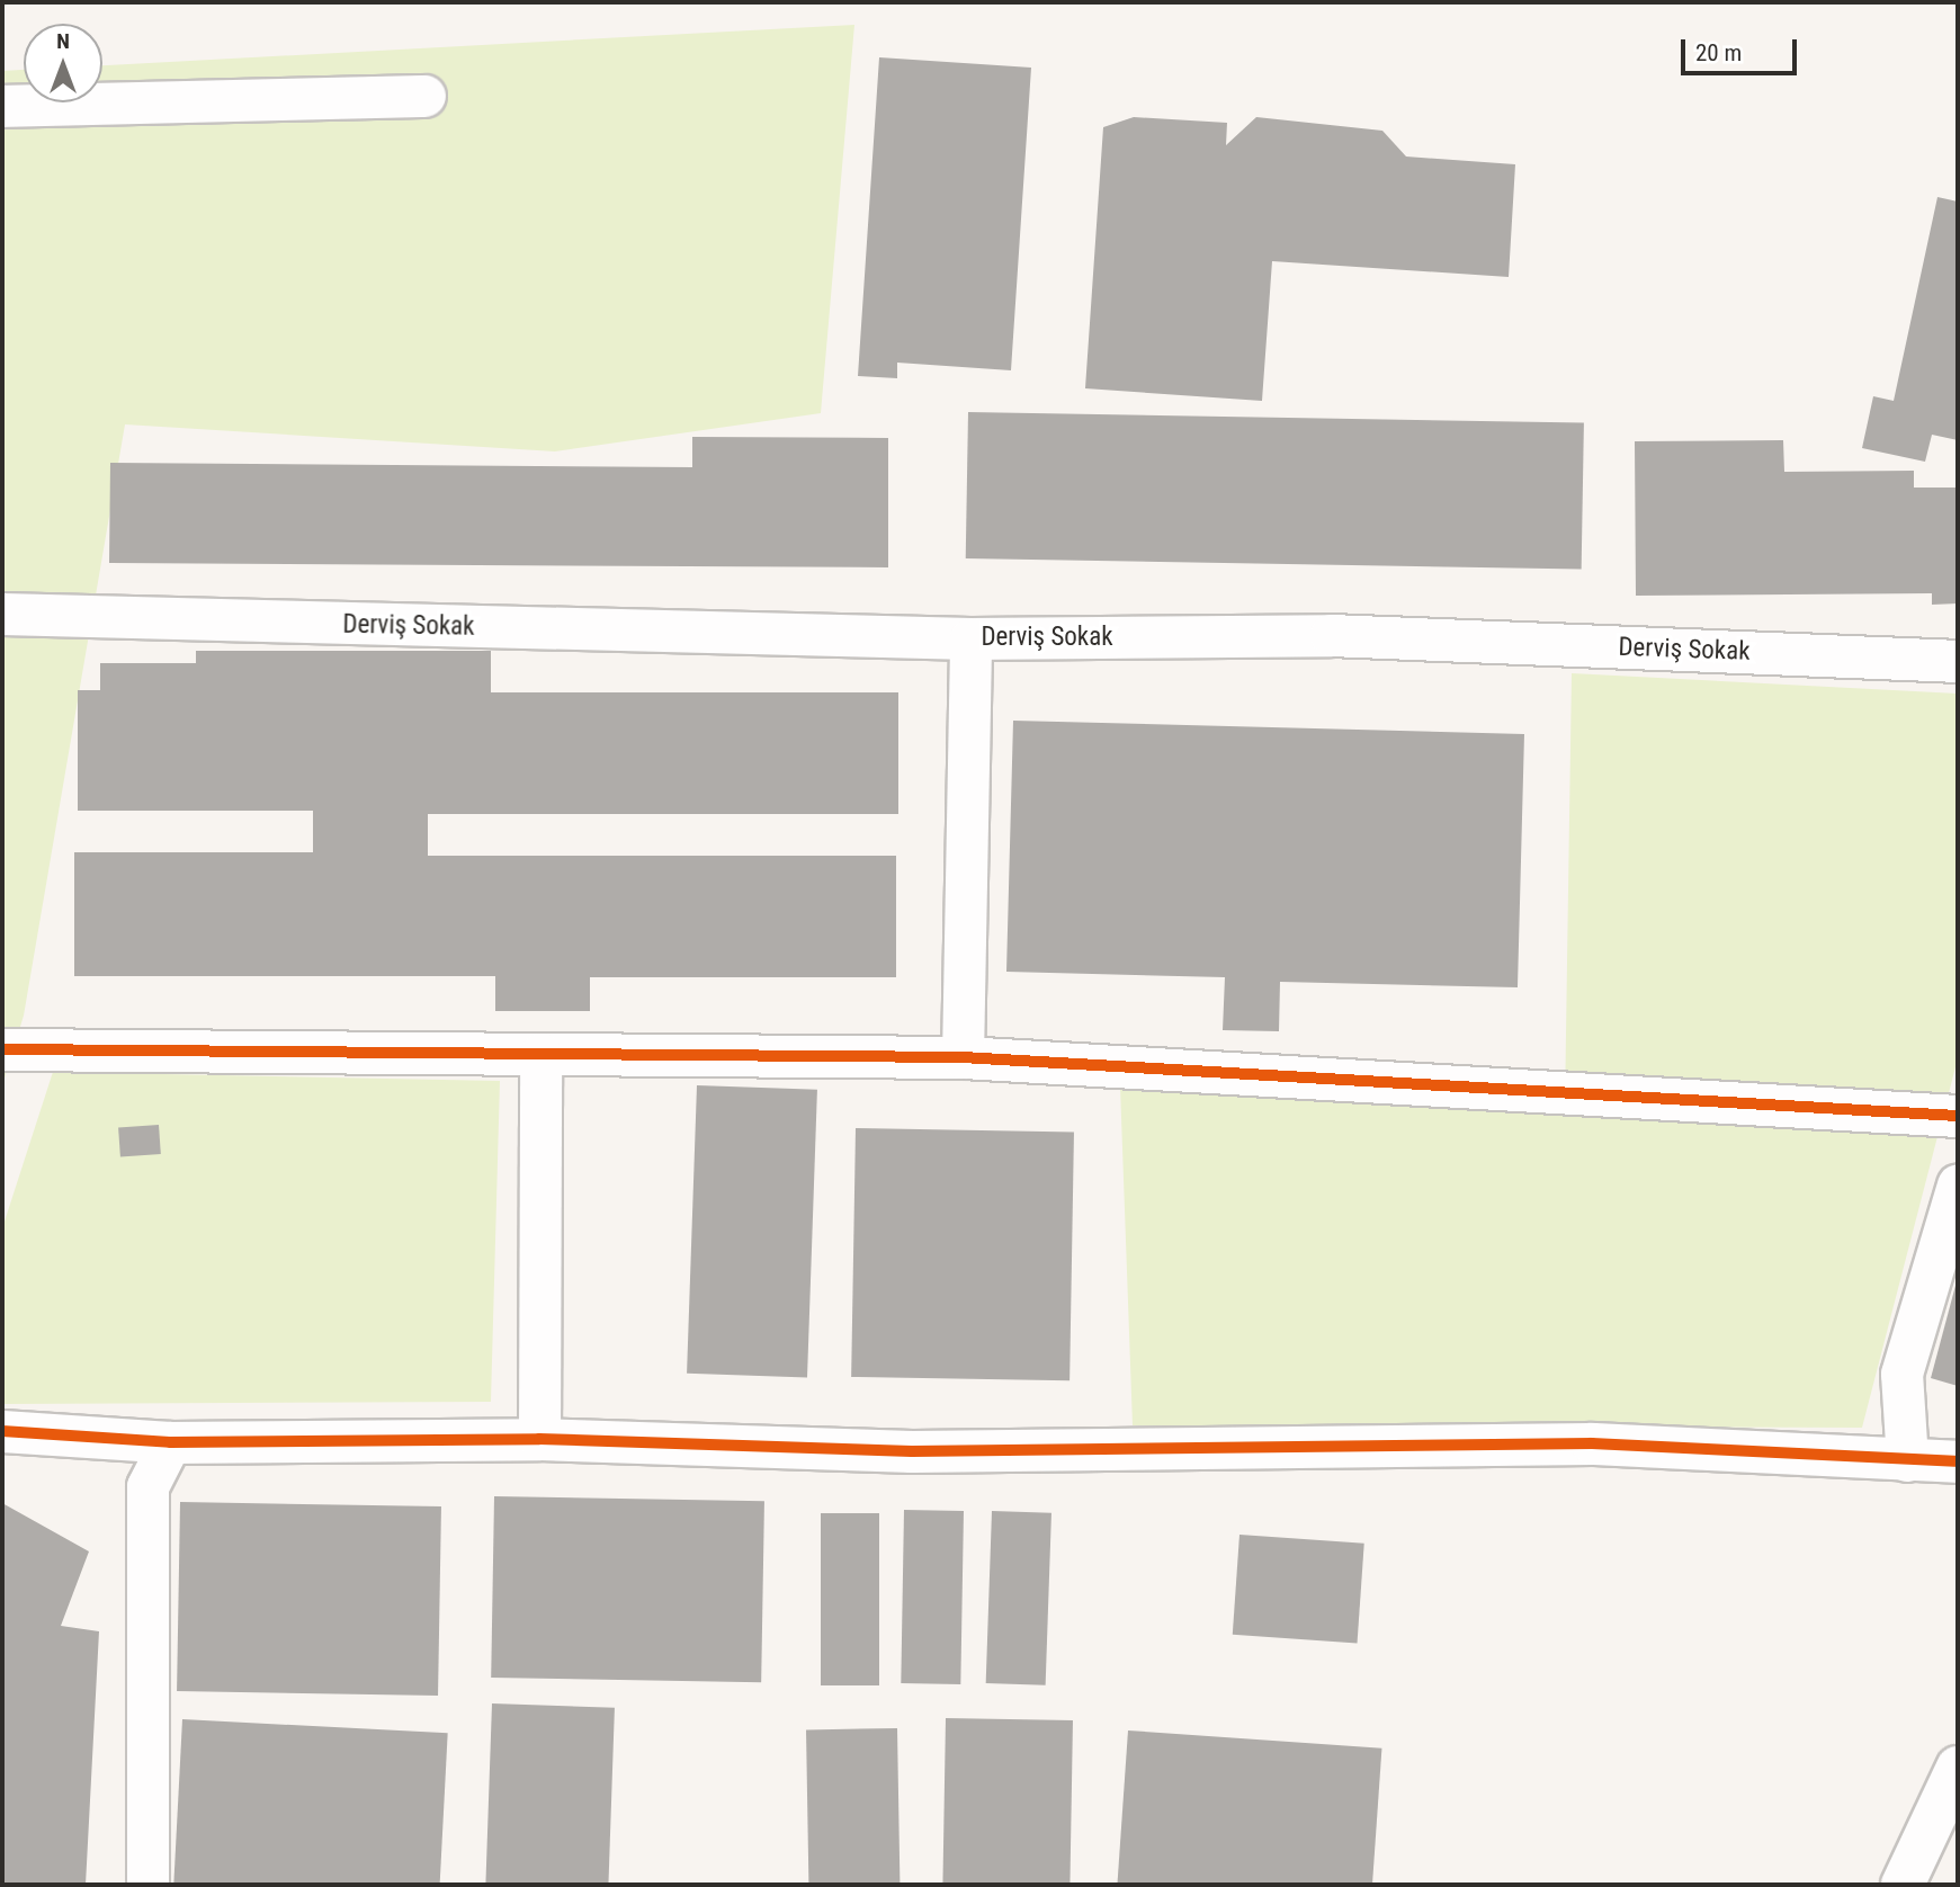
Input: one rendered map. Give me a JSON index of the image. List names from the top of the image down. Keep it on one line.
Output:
{"streets":{"street":["Derviş Sokak"]},"scale_bar":"20 m","north":"top"}
